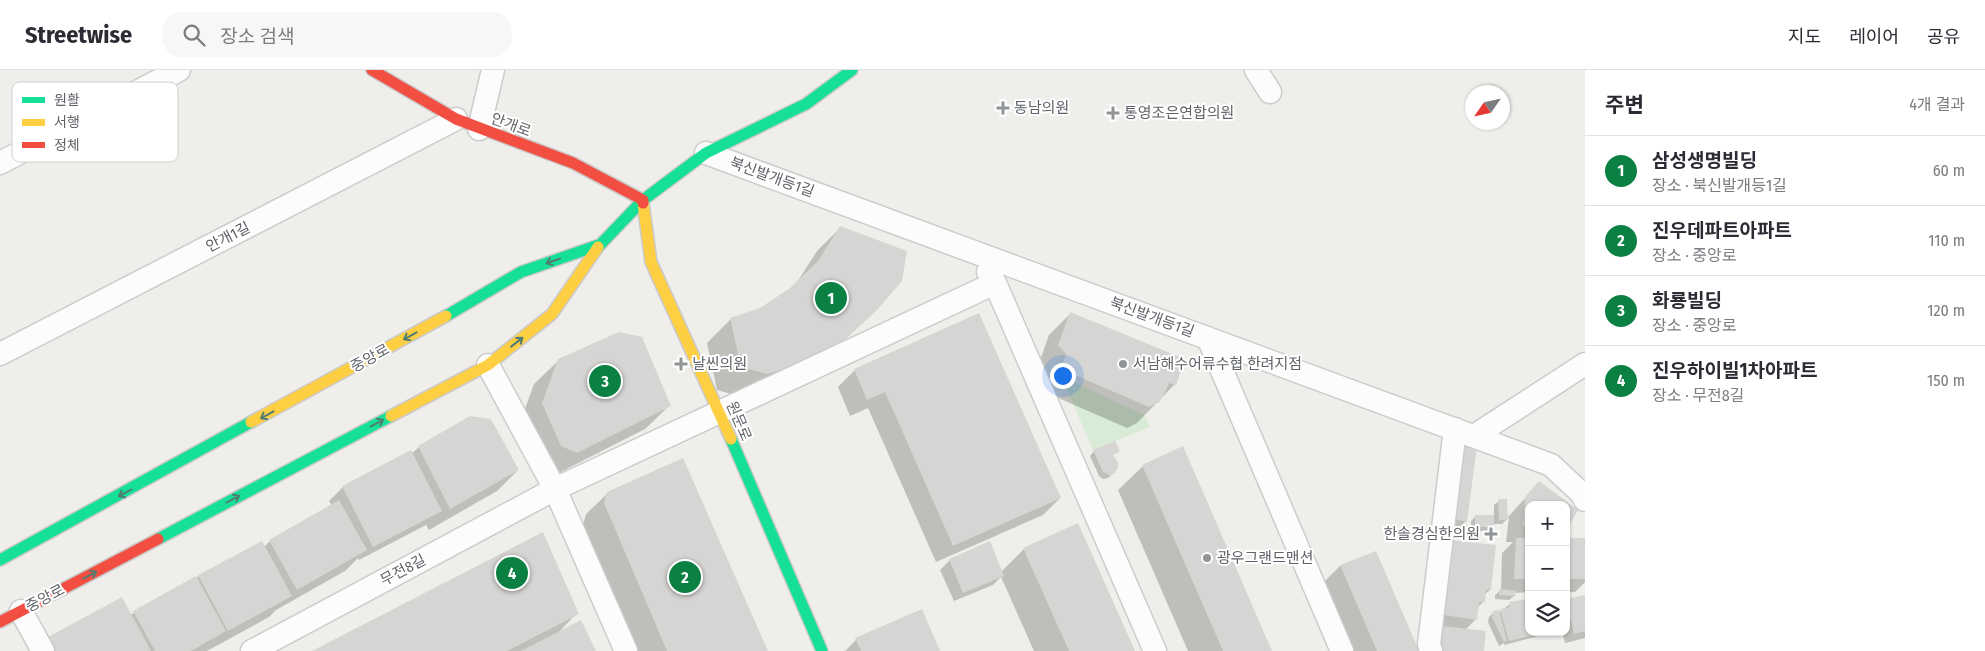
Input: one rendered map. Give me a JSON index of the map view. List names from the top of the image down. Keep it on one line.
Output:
{"streets":{"street":["안개로","북신발개등1길","안개1길","중앙로","원문로","무전8길"]},"crossings":[["안개로","안개1길"],["안개로","원문로"]],"places":{"health":["동남의원","통영조은연합의원","날씬의원","한솔경심한의원"],"other":["서남해수어류수협 한려지점","광우그랜드맨션"]},"legend":["원활","서행","정체"],"north":"bottom left","page":{"header":"Streetwise","search":"장소 검색","nav":["지도","레이어","공유"],"heading":["주변","4개 결과"],"list":[{"mark":"1","name":"삼성생명빌딩","note":"장소 · 북신발개등1길","value":"60 m"},{"mark":"2","name":"진우데파트아파트","note":"장소 · 중앙로","value":"110 m"},{"mark":"3","name":"화룡빌딩","note":"장소 · 중앙로","value":"120 m"},{"mark":"4","name":"진우하이빌1차아파트","note":"장소 · 무전8길","value":"150 m"}],"pins":["1","3","4","2"],"map_buttons":["+","−"]}}
